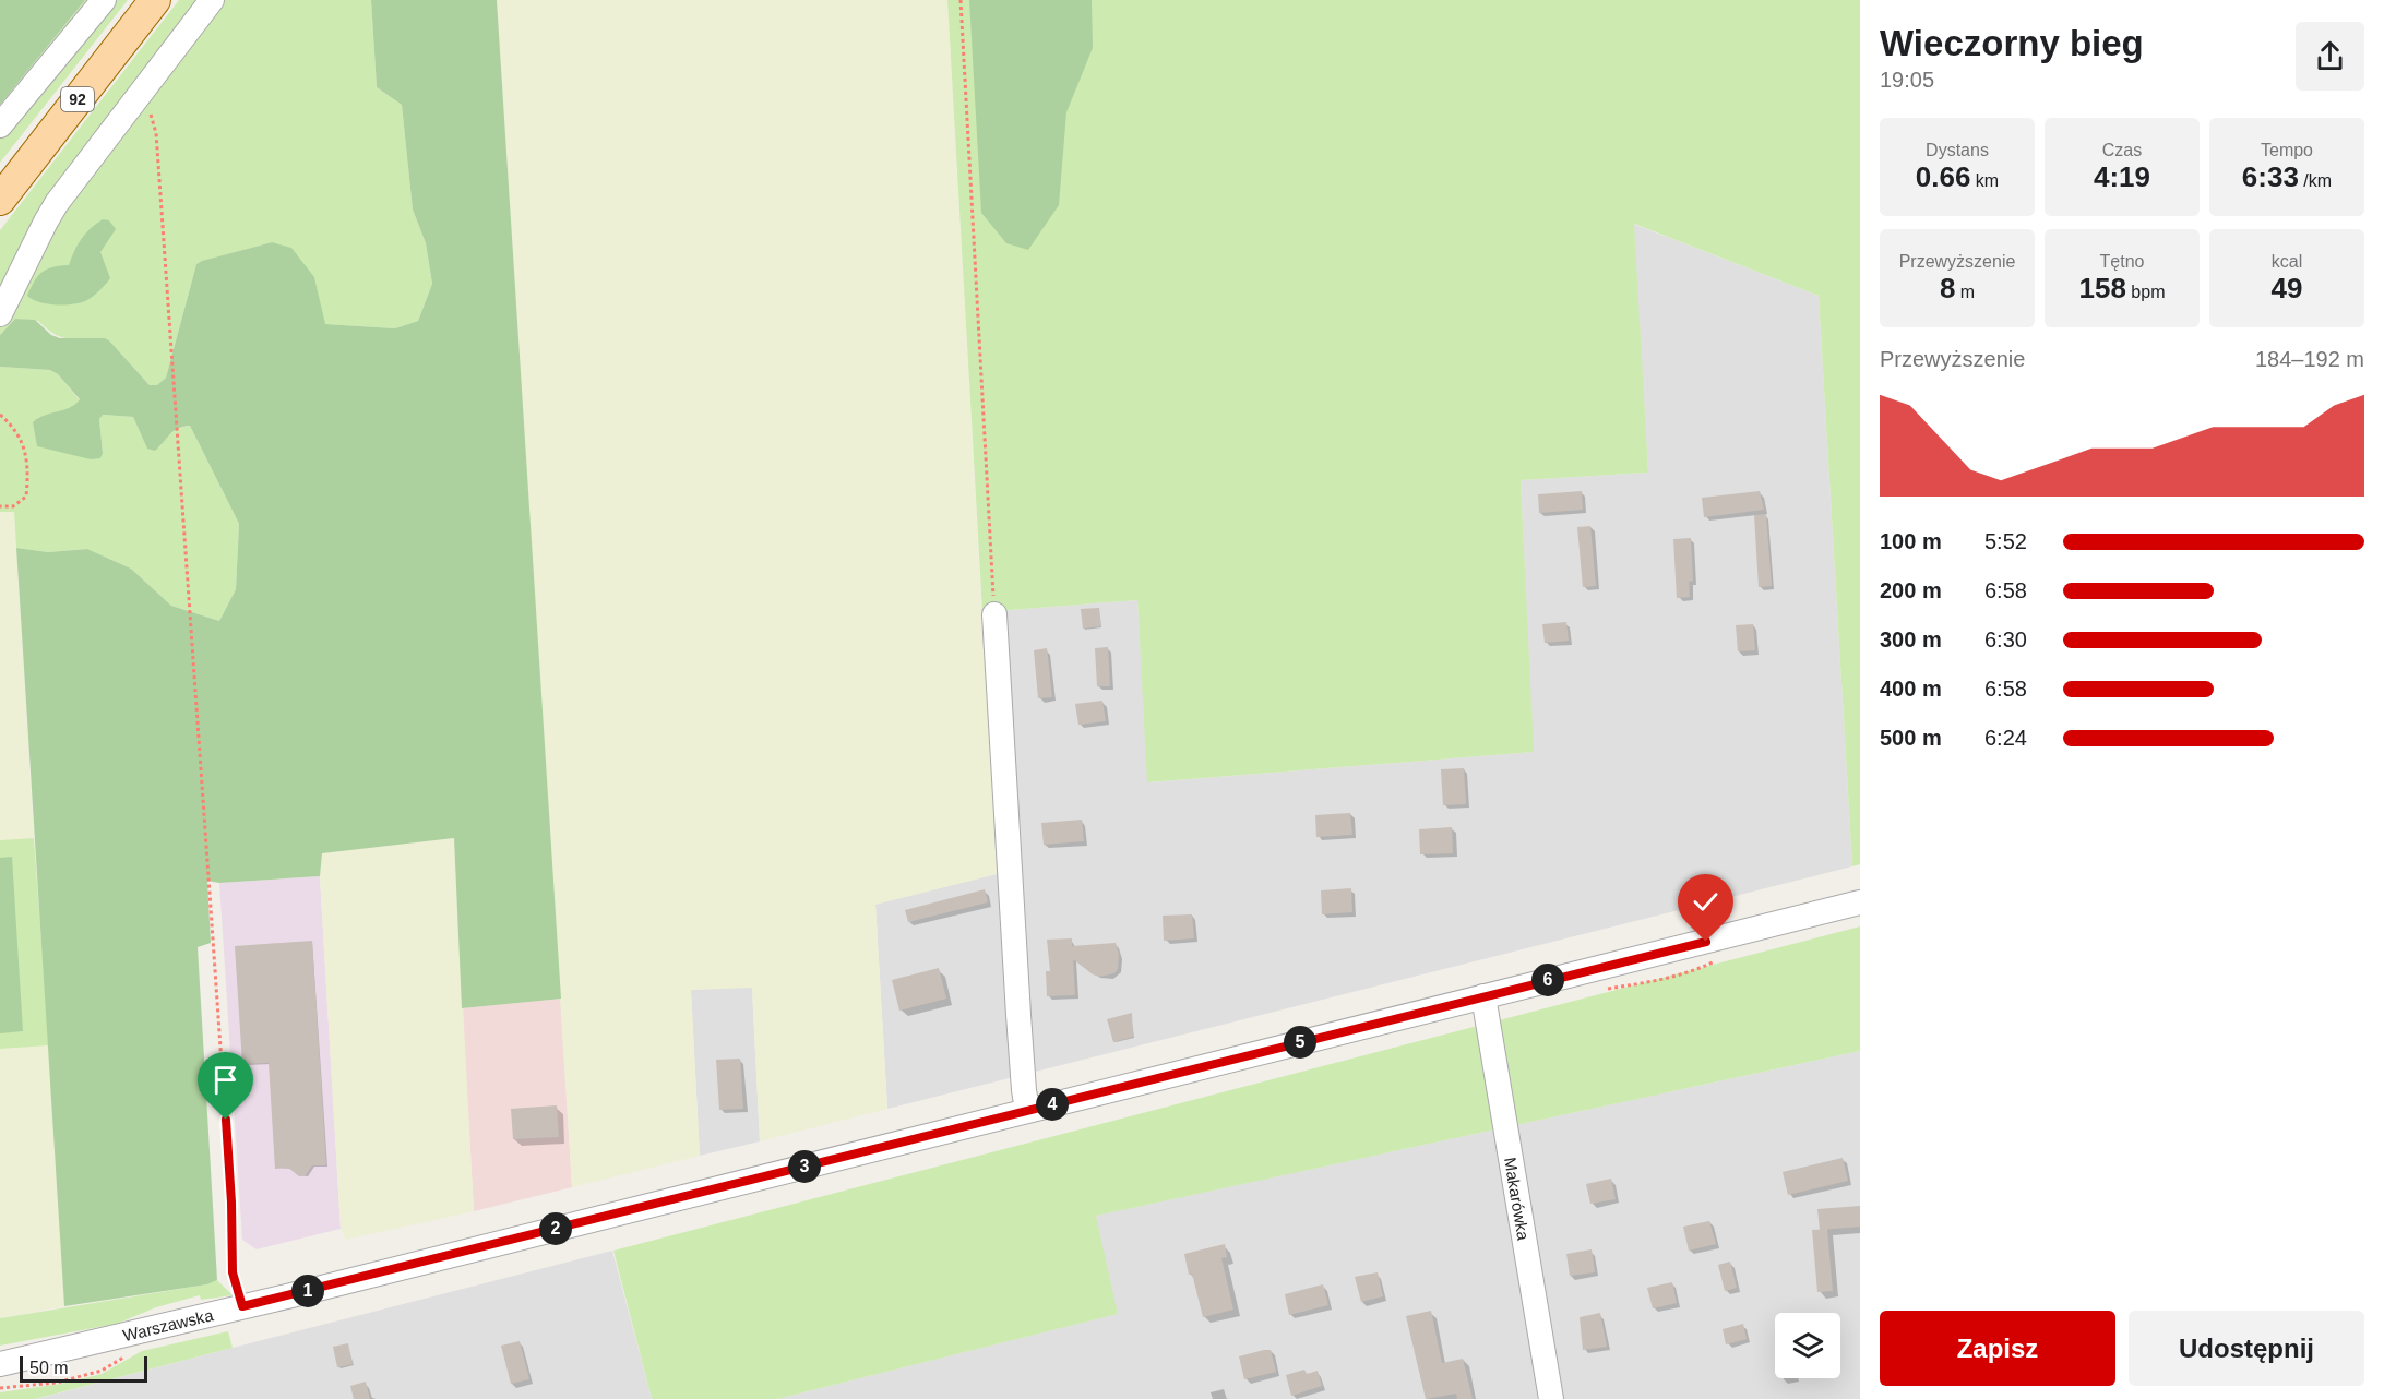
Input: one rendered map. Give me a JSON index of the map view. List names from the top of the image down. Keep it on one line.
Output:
{"streets":{"main road":["92"],"street":["Makarówka","Warszawska"]},"crossings":[["Makarówka","Warszawska"]],"scale_bar":"50 m","page":{"heading":["Wieczorny bieg","19:05"],"stats":[["Dystans","0.66 km"],["Czas","4:19"],["Tempo","6:33 /km"],["Przewyższenie","8 m"],["Tętno","158 bpm"],["kcal","49"]],"chart":["Przewyższenie","184–192 m"],"list":[{"name":"100 m","note":"5:52"},{"name":"200 m","note":"6:58"},{"name":"300 m","note":"6:30"},{"name":"400 m","note":"6:58"},{"name":"500 m","note":"6:24"}],"pins":["6","5","4","3","2","1"],"buttons":["Zapisz","Udostępnij"],"scale":"50 m"}}
